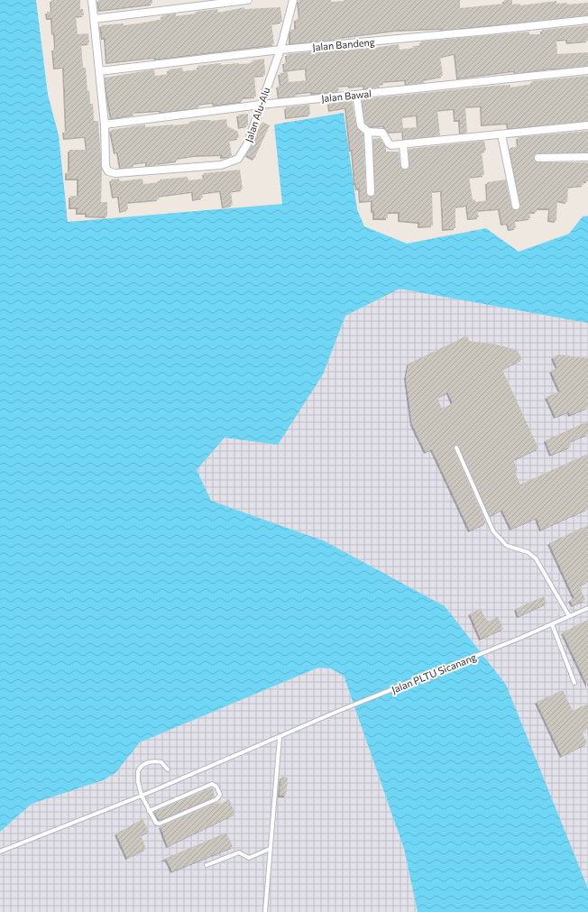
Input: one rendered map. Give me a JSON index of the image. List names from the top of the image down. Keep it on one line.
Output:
{"streets":{"street":["Jalan Bandeng","Jalan Bawal","Jalan Alu-Alu"],"lane":["Jalan PLTU Sicanang"]},"crossings":[["Jalan Bandeng","Jalan Alu-Alu"],["Jalan Bawal","Jalan Alu-Alu"]]}
